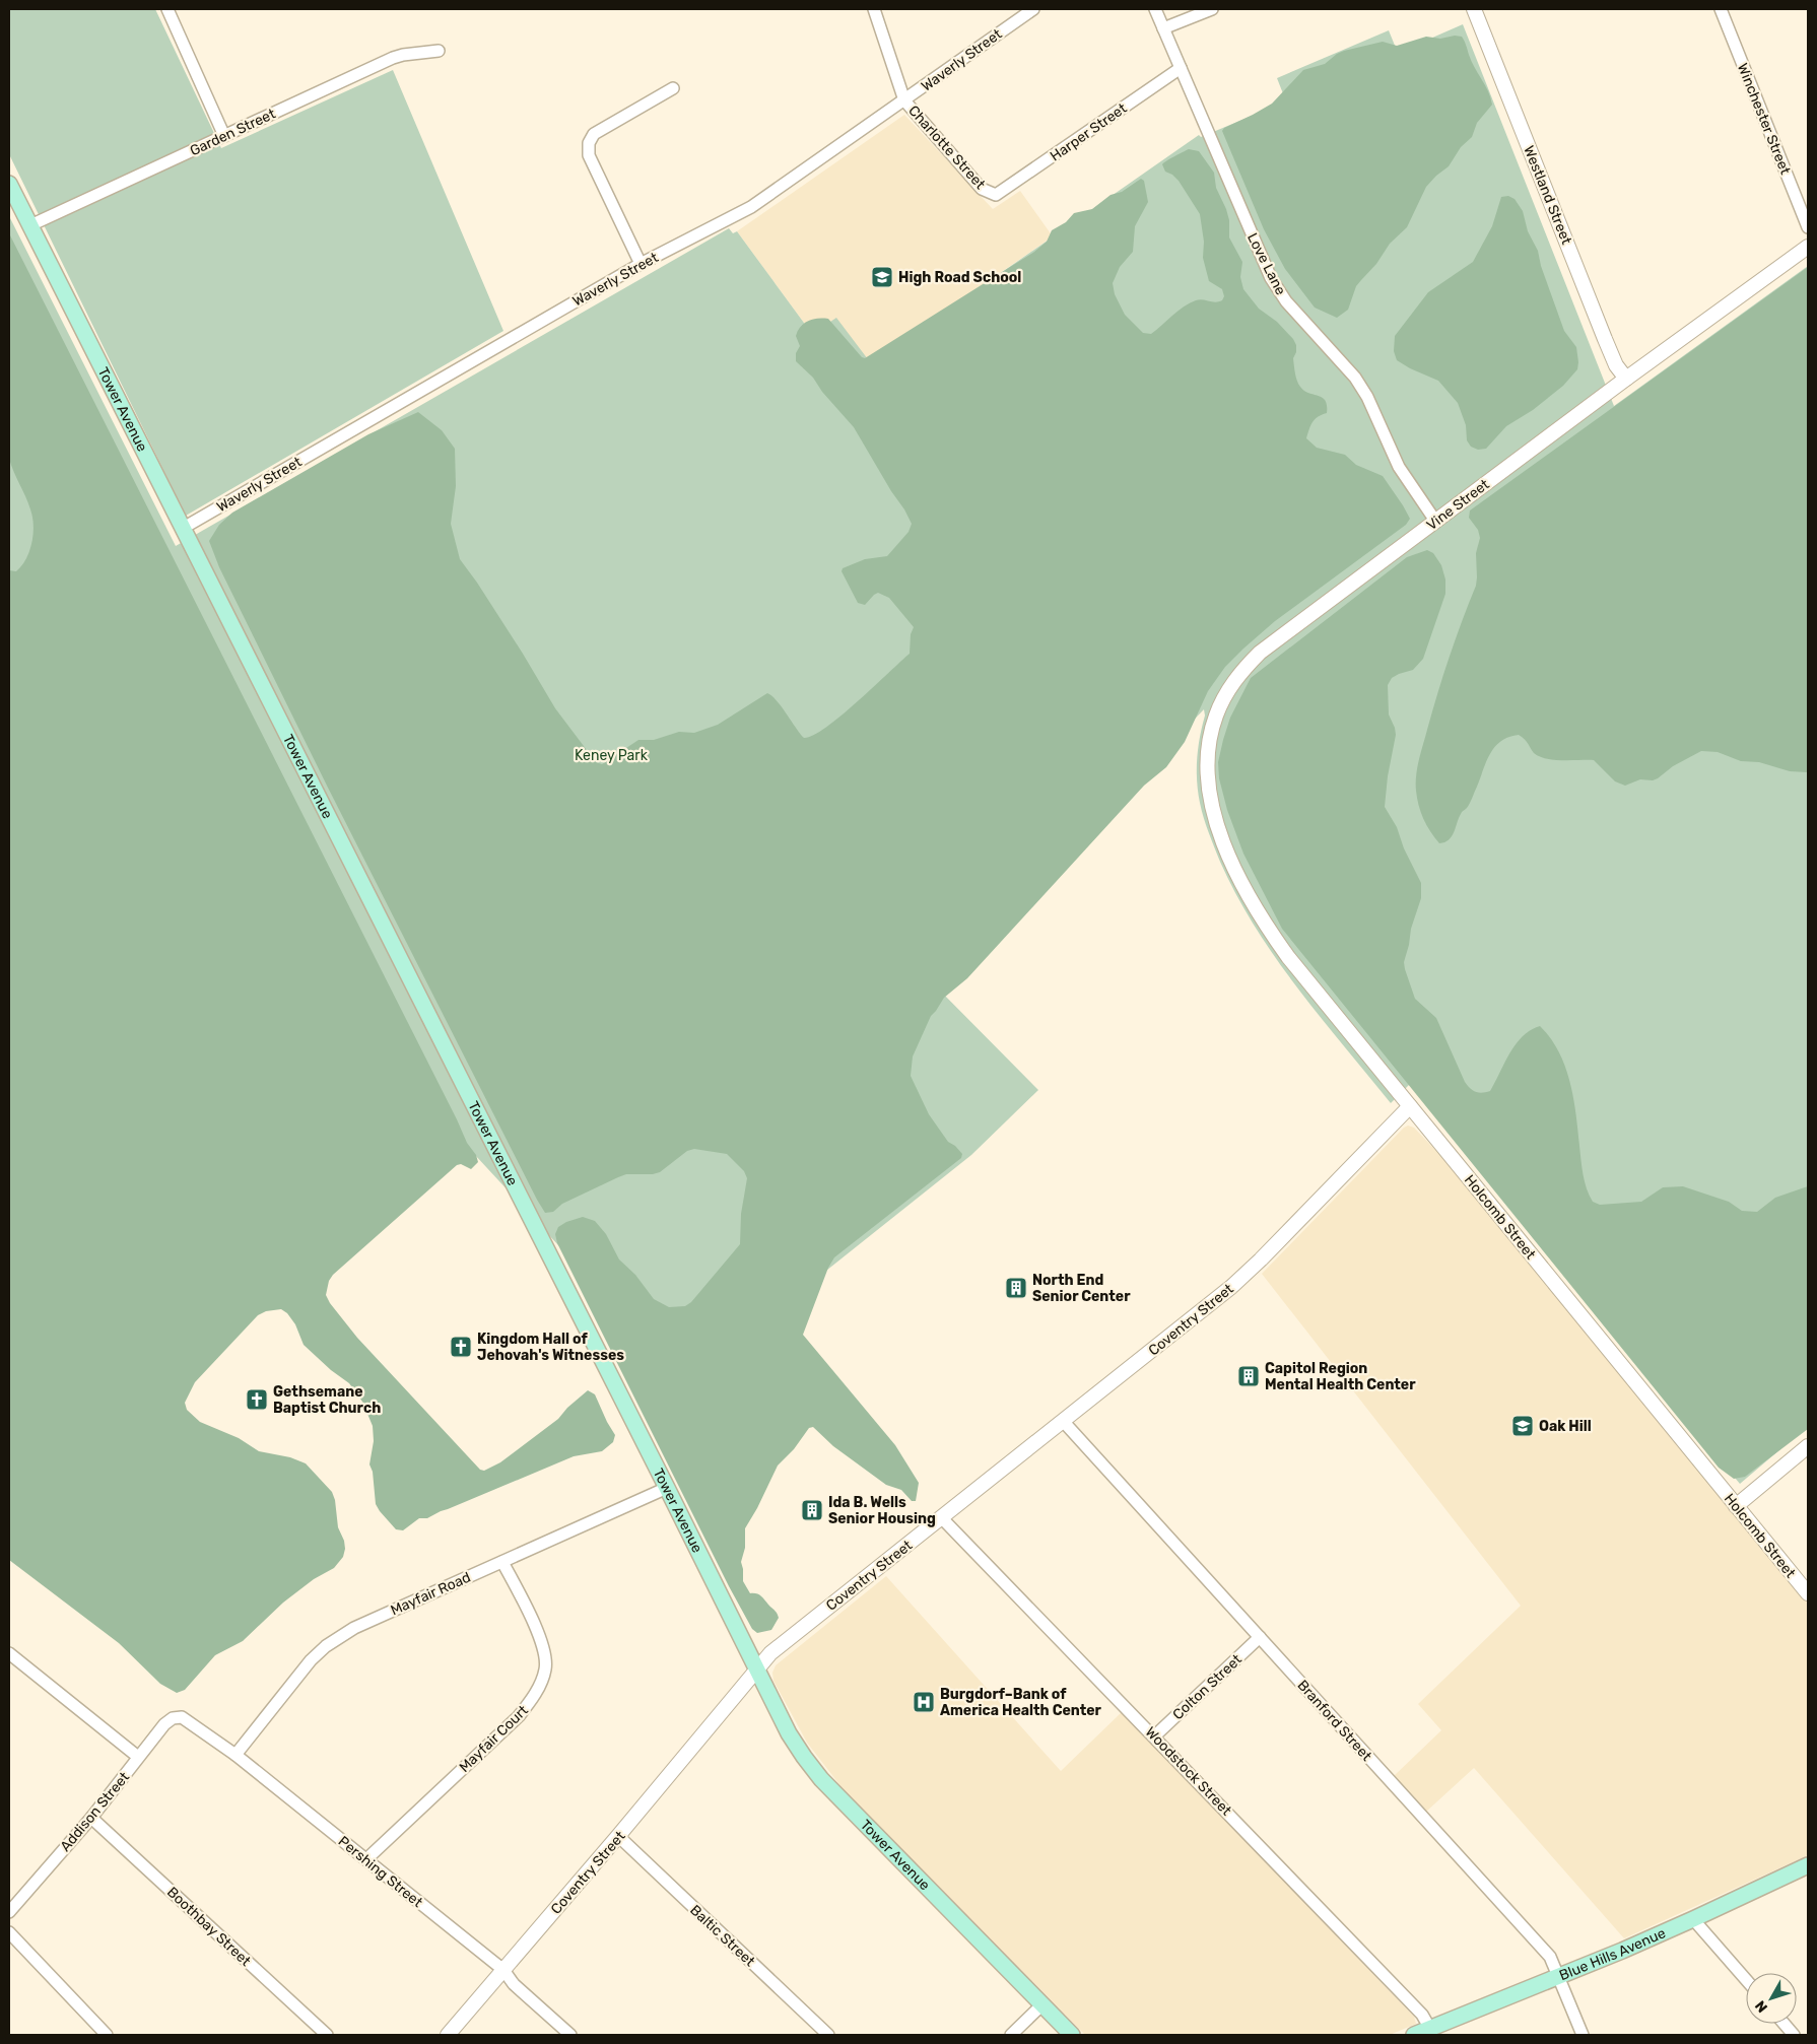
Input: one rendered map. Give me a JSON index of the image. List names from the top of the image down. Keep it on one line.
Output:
{"streets":{"main road":["Tower Avenue","Blue Hills Avenue"],"street":["Waverly Street","Winchester Street","Garden Street","Harper Street","Charlotte Street","Westland Street","Love Lane","Vine Street","Holcomb Street","Coventry Street","Mayfair Road","Colton Street","Branford Street","Mayfair Court","Woodstock Street","Addison Street","Pershing Street","Boothbay Street","Baltic Street"]},"crossings":[["Waverly Street","Charlotte Street"],["Waverly Street","Tower Avenue"],["Garden Street","Tower Avenue"],["Harper Street","Charlotte Street"],["Harper Street","Love Lane"],["Westland Street","Vine Street"],["Love Lane","Vine Street"],["Tower Avenue","Coventry Street"],["Tower Avenue","Mayfair Road"],["Vine Street","Holcomb Street"],["Holcomb Street","Coventry Street"],["Coventry Street","Branford Street"],["Coventry Street","Woodstock Street"],["Coventry Street","Pershing Street"],["Coventry Street","Baltic Street"],["Mayfair Road","Mayfair Court"],["Mayfair Road","Pershing Street"],["Colton Street","Branford Street"],["Colton Street","Woodstock Street"],["Branford Street","Blue Hills Avenue"],["Mayfair Court","Pershing Street"],["Woodstock Street","Blue Hills Avenue"],["Addison Street","Pershing Street"],["Addison Street","Boothbay Street"]],"parks":["Keney Park"],"places":{"school or university":["High Road School","Oak Hill"],"building":["North End Senior Center","Capitol Region Mental Health Center","Ida B. Wells Senior Housing"],"church":["Kingdom Hall of Jehovah's Witnesses","Gethsemane Baptist Church"],"hospital":["Burgdorf–Bank of America Health Center"]},"north":"bottom left"}
